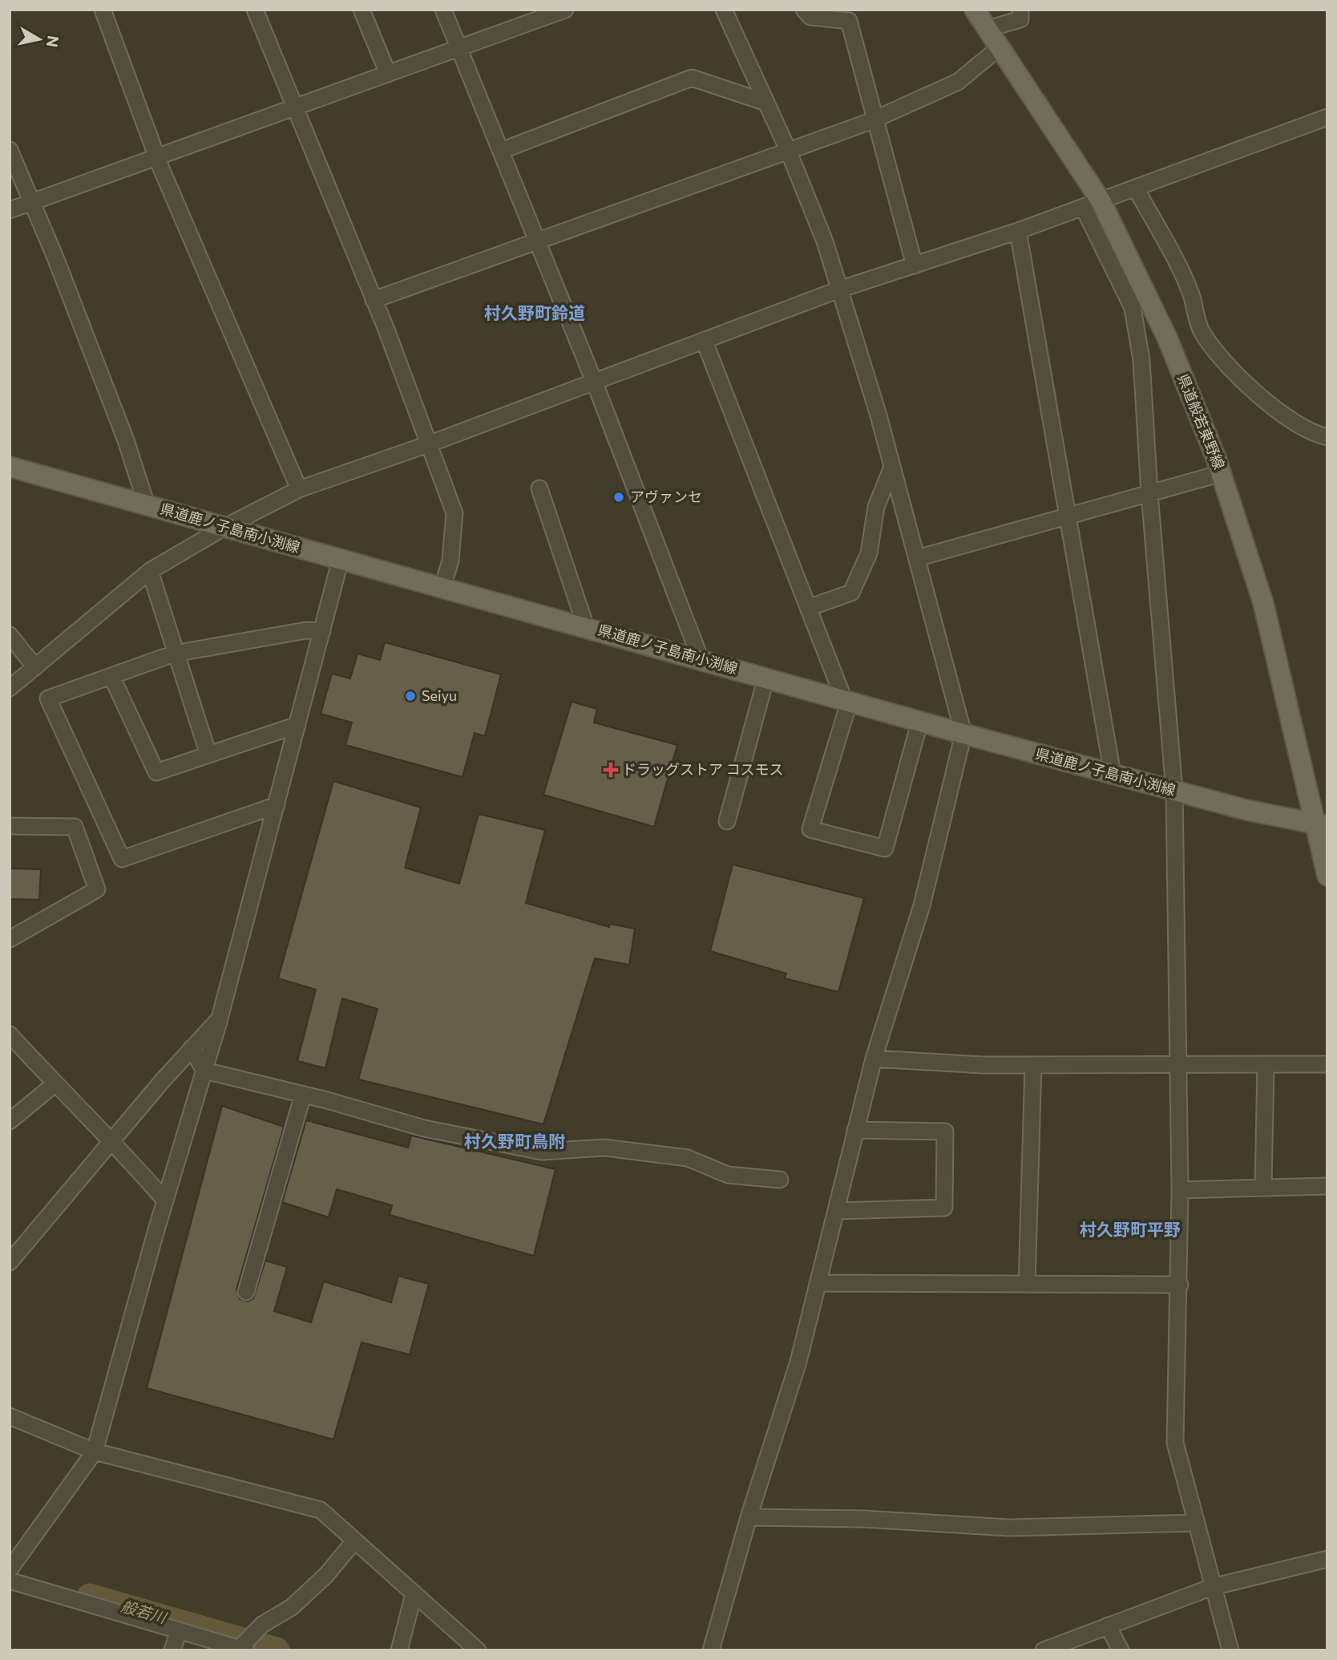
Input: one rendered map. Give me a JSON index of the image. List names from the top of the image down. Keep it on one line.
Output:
{"streets":{"main road":["県道般若東野線","県道鹿ノ子島南小渕線"]},"crossings":[["県道般若東野線","県道鹿ノ子島南小渕線"]],"districts":["村久野町鈴道","村久野町鳥附","村久野町平野"],"water":["般若川"],"places":{"other":["アヴァンセ","Seiyu"],"health":["ドラッグストア コスモス"]},"north":"right"}
